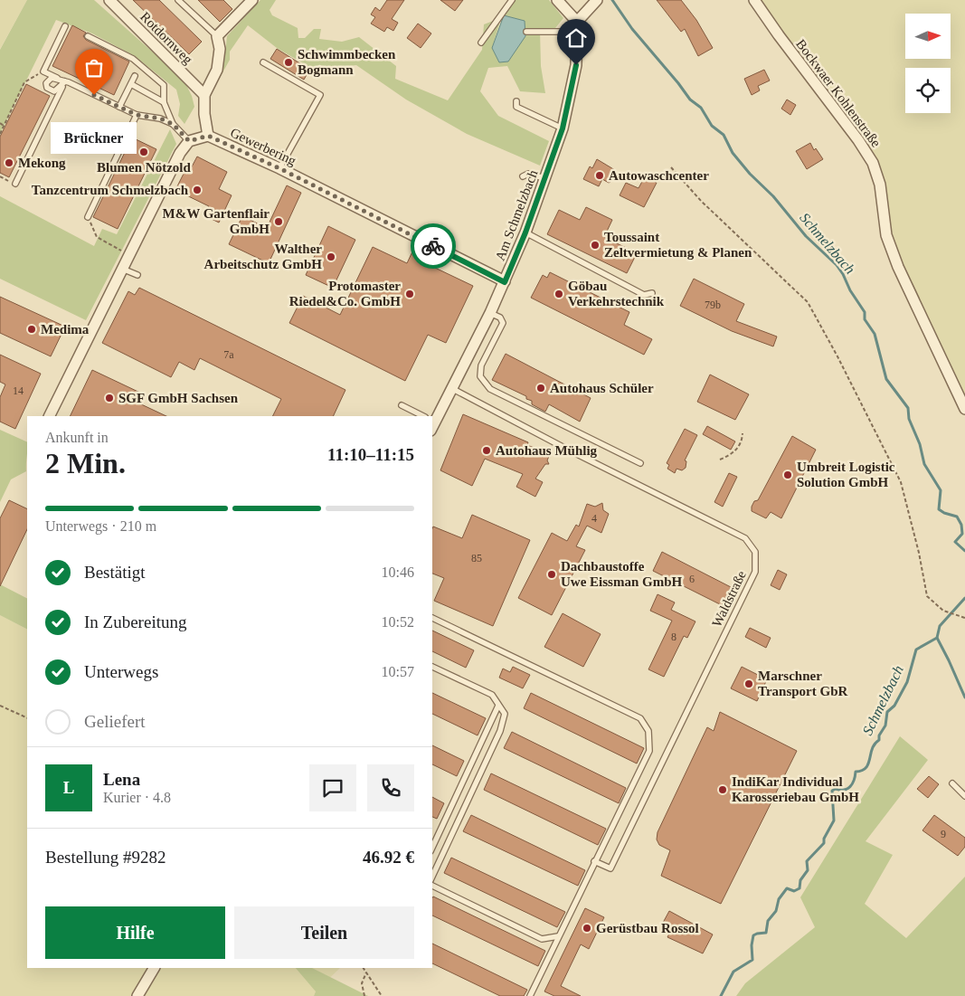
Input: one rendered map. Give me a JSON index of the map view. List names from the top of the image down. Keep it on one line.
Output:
{"streets":{"street":["Rotdornweg","Bockwaer Kohlenstraße","Gewerbering","Am Schmelzbach"],"lane":["Waldstraße"]},"crossings":[["Gewerbering","Am Schmelzbach"],["Am Schmelzbach","Waldstraße"]],"water":["Schmelzbach"],"places":["Schwimmbecken Bogmann","Brückner","Blumen Nötzold","Mekong","Autowaschcenter","Tanzcentrum Schmelzbach","M&W Gartenflair GmbH","Toussaint Zeltvermietung & Planen","Walther Arbeitschutz GmbH","Protomaster Riedel&Co. GmbH","Göbau Verkehrstechnik","Medima","Autohaus Schüler","SGF GmbH Sachsen","Autohaus Mühlig","Umbreit Logistic Solution GmbH","Dachbaustoffe Uwe Eissman GmbH","Marschner Transport GbR","IndiKar Individual Karosseriebau GmbH","Gerüstbau Rossol"],"house_numbers":["79b","7a","14","4","85","6","8","9"],"north":"right","page":{"bubble":"Brückner","heading":["2 Min.","Ankunft in","11:10–11:15"],"panel":["Lena","Kurier · 4.8","Bestellung #9282","46.92 €"],"bar":"Unterwegs · 210 m","list":[["Bestätigt","10:46"],["In Zubereitung","10:52"],["Unterwegs","10:57"],"Geliefert"],"round":"L","buttons":["Hilfe","Teilen"]}}
